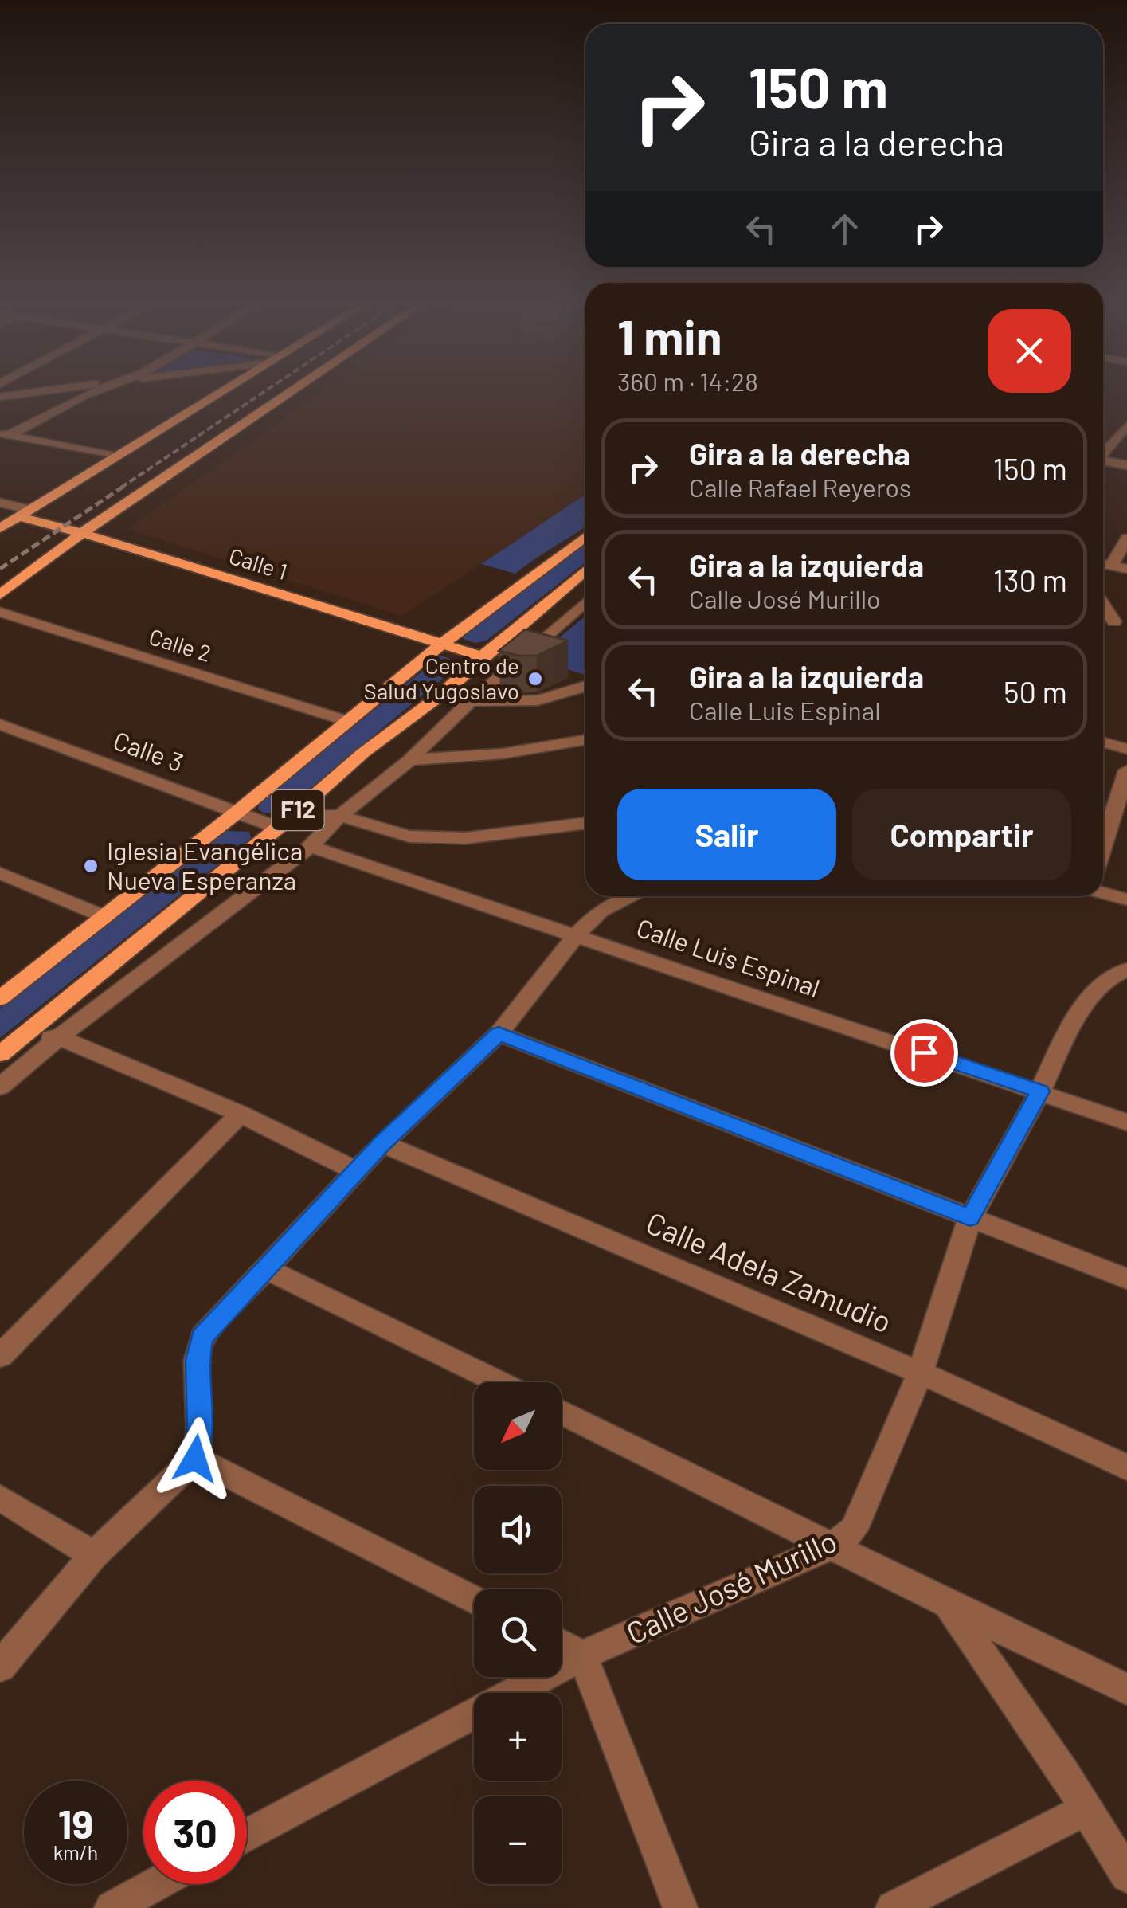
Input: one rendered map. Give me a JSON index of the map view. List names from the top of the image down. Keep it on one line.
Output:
{"streets":{"main road":["Calle 1","F12"],"street":["Calle 2","Calle 3","Calle Luis Espinal","Calle Adela Zamudio","Calle José Murillo"]},"crossings":[["Calle 1","F12"],["Calle 2","F12"],["Calle 3","F12"],["Calle Luis Espinal","Calle José Murillo"],["Calle Adela Zamudio","Calle José Murillo"]],"places":["Centro de Salud Yugoslavo","Iglesia Evangélica Nueva Esperanza"],"north":"bottom left","page":{"turn":["150 m","Gira a la derecha"],"heading":["1 min","360 m · 14:28"],"list":[{"name":"Gira a la derecha","note":"Calle Rafael Reyeros","value":"150 m"},{"name":"Gira a la izquierda","note":"Calle José Murillo","value":"130 m"},{"name":"Gira a la izquierda","note":"Calle Luis Espinal","value":"50 m"}],"buttons":["Salir","Compartir"],"map_buttons":["+","−"],"speed":"19 km/h","limit":"30"}}
